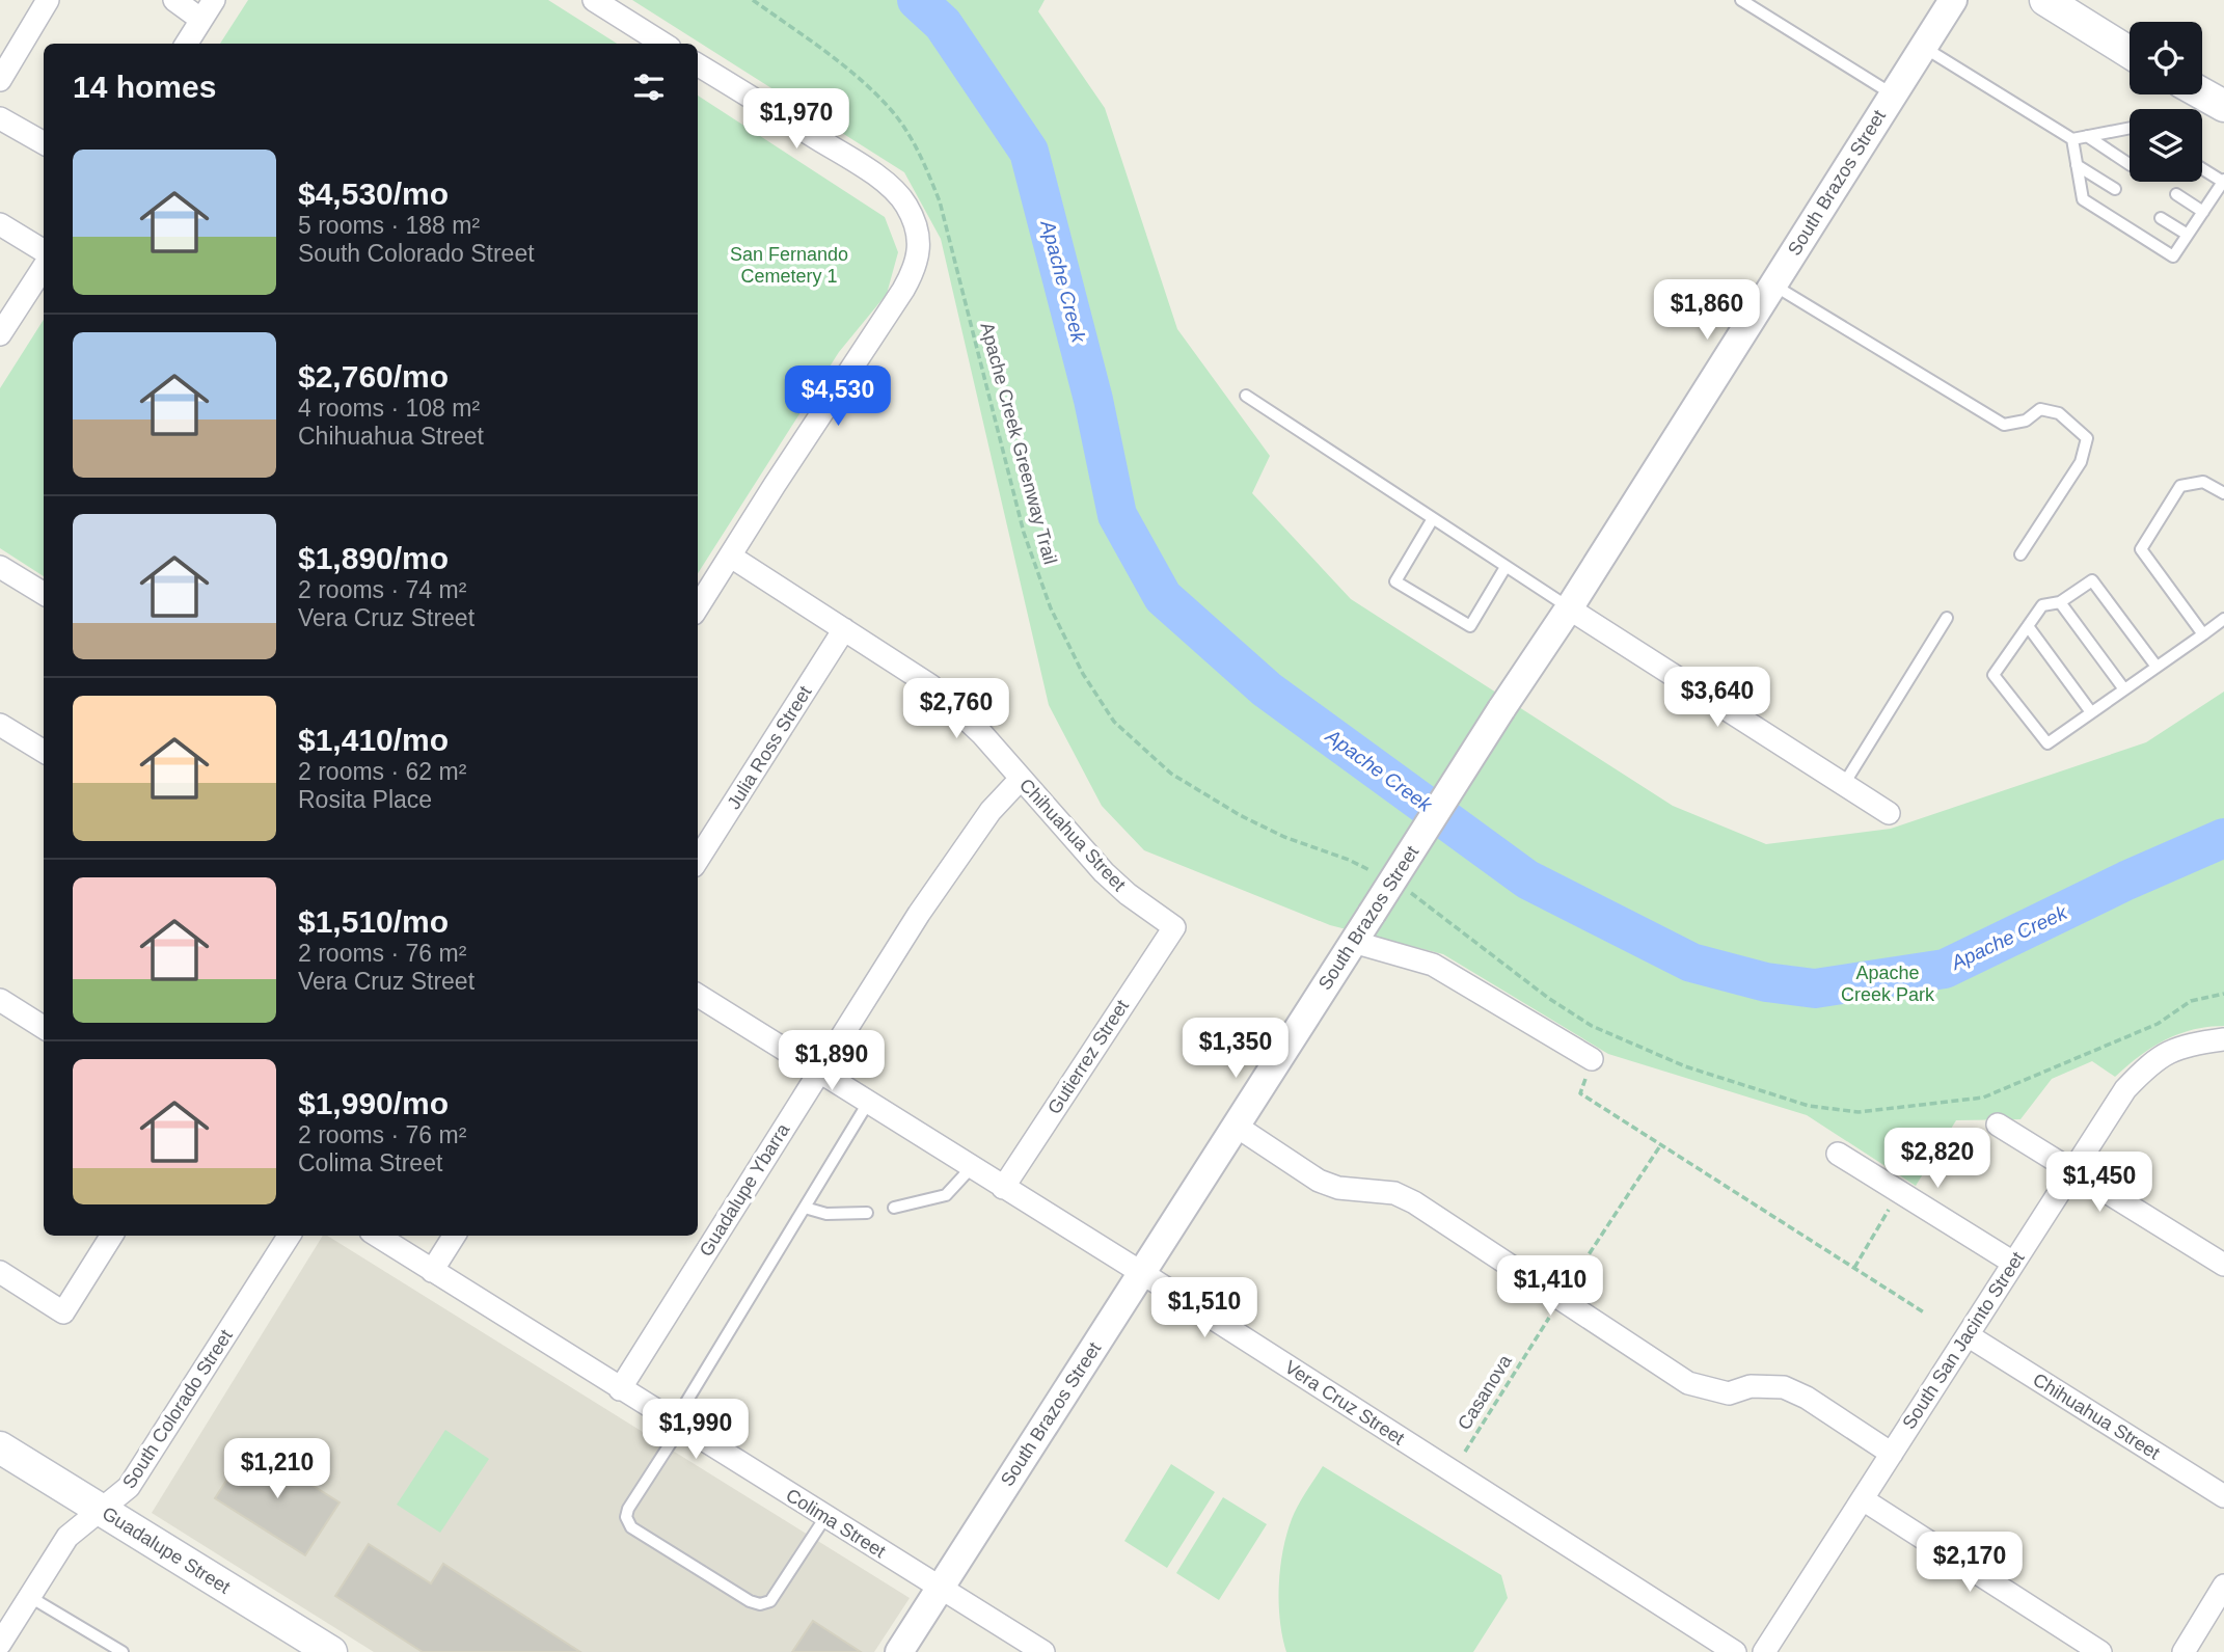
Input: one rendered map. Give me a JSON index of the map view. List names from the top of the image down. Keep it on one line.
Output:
{"streets":{"main road":["Guadalupe Street"],"street":["South Brazos Street","Julia Ross Street","Chihuahua Street","Gutierrez Street","Guadalupe Ybarra","South San Jacinto Street","Vera Cruz Street","South Colorado Street","Colima Street"],"path":["Apache Creek Greenway Trail","Casanova"]},"crossings":[["South Brazos Street","Vera Cruz Street"],["South Brazos Street","Colima Street"],["Julia Ross Street","Chihuahua Street"],["Chihuahua Street","Gutierrez Street"],["Chihuahua Street","Guadalupe Ybarra"],["Chihuahua Street","South San Jacinto Street"],["Gutierrez Street","Vera Cruz Street"],["Guadalupe Ybarra","Vera Cruz Street"],["Guadalupe Ybarra","Colima Street"],["South Colorado Street","Guadalupe Street"]],"water":["Apache Creek"],"parks":["San Fernando Cemetery 1","Apache Creek Park"],"page":{"heading":"14 homes","price":["$1,970","$1,860","$4,530","$3,640","$2,760","$1,350","$1,890","$2,820","$1,450","$1,410","$1,510","$1,990","$1,210","$2,170"],"list":[{"name":"$4,530/mo","note":"5 rooms · 188 m² · South Colorado Street"},{"name":"$2,760/mo","note":"4 rooms · 108 m² · Chihuahua Street"},{"name":"$1,890/mo","note":"2 rooms · 74 m² · Vera Cruz Street"},{"name":"$1,410/mo","note":"2 rooms · 62 m² · Rosita Place"},{"name":"$1,510/mo","note":"2 rooms · 76 m² · Vera Cruz Street"},{"name":"$1,990/mo","note":"2 rooms · 76 m² · Colima Street"}]}}
